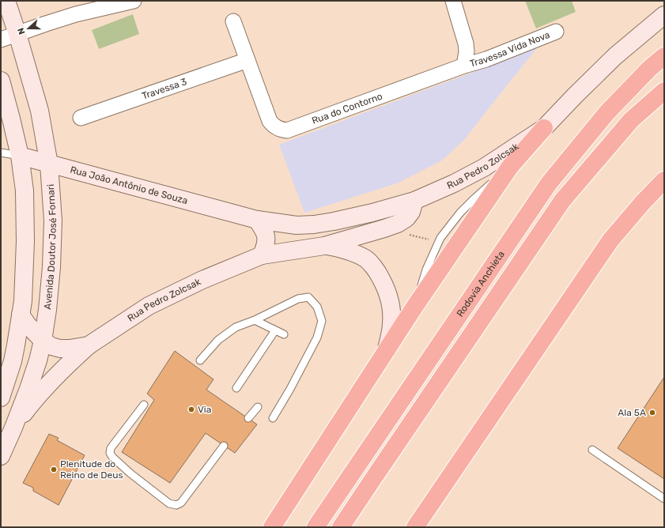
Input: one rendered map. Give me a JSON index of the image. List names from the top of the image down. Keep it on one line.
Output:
{"streets":{"highway":["Rodovia Anchieta"],"main road":["Rua Pedro Zolcsak","Rua João Antônio de Souza","Avenida Doutor José Fornari"],"street":["Travessa Vida Nova","Travessa 3","Rua do Contorno"]},"crossings":[["Travessa Vida Nova","Rua do Contorno"],["Travessa 3","Rua do Contorno"],["Rua Pedro Zolcsak","Rua João Antônio de Souza"],["Rua Pedro Zolcsak","Avenida Doutor José Fornari"],["Rua João Antônio de Souza","Avenida Doutor José Fornari"]],"places":["Via","Ala 5A","Plenitude do Reino de Deus"],"north":"left"}
